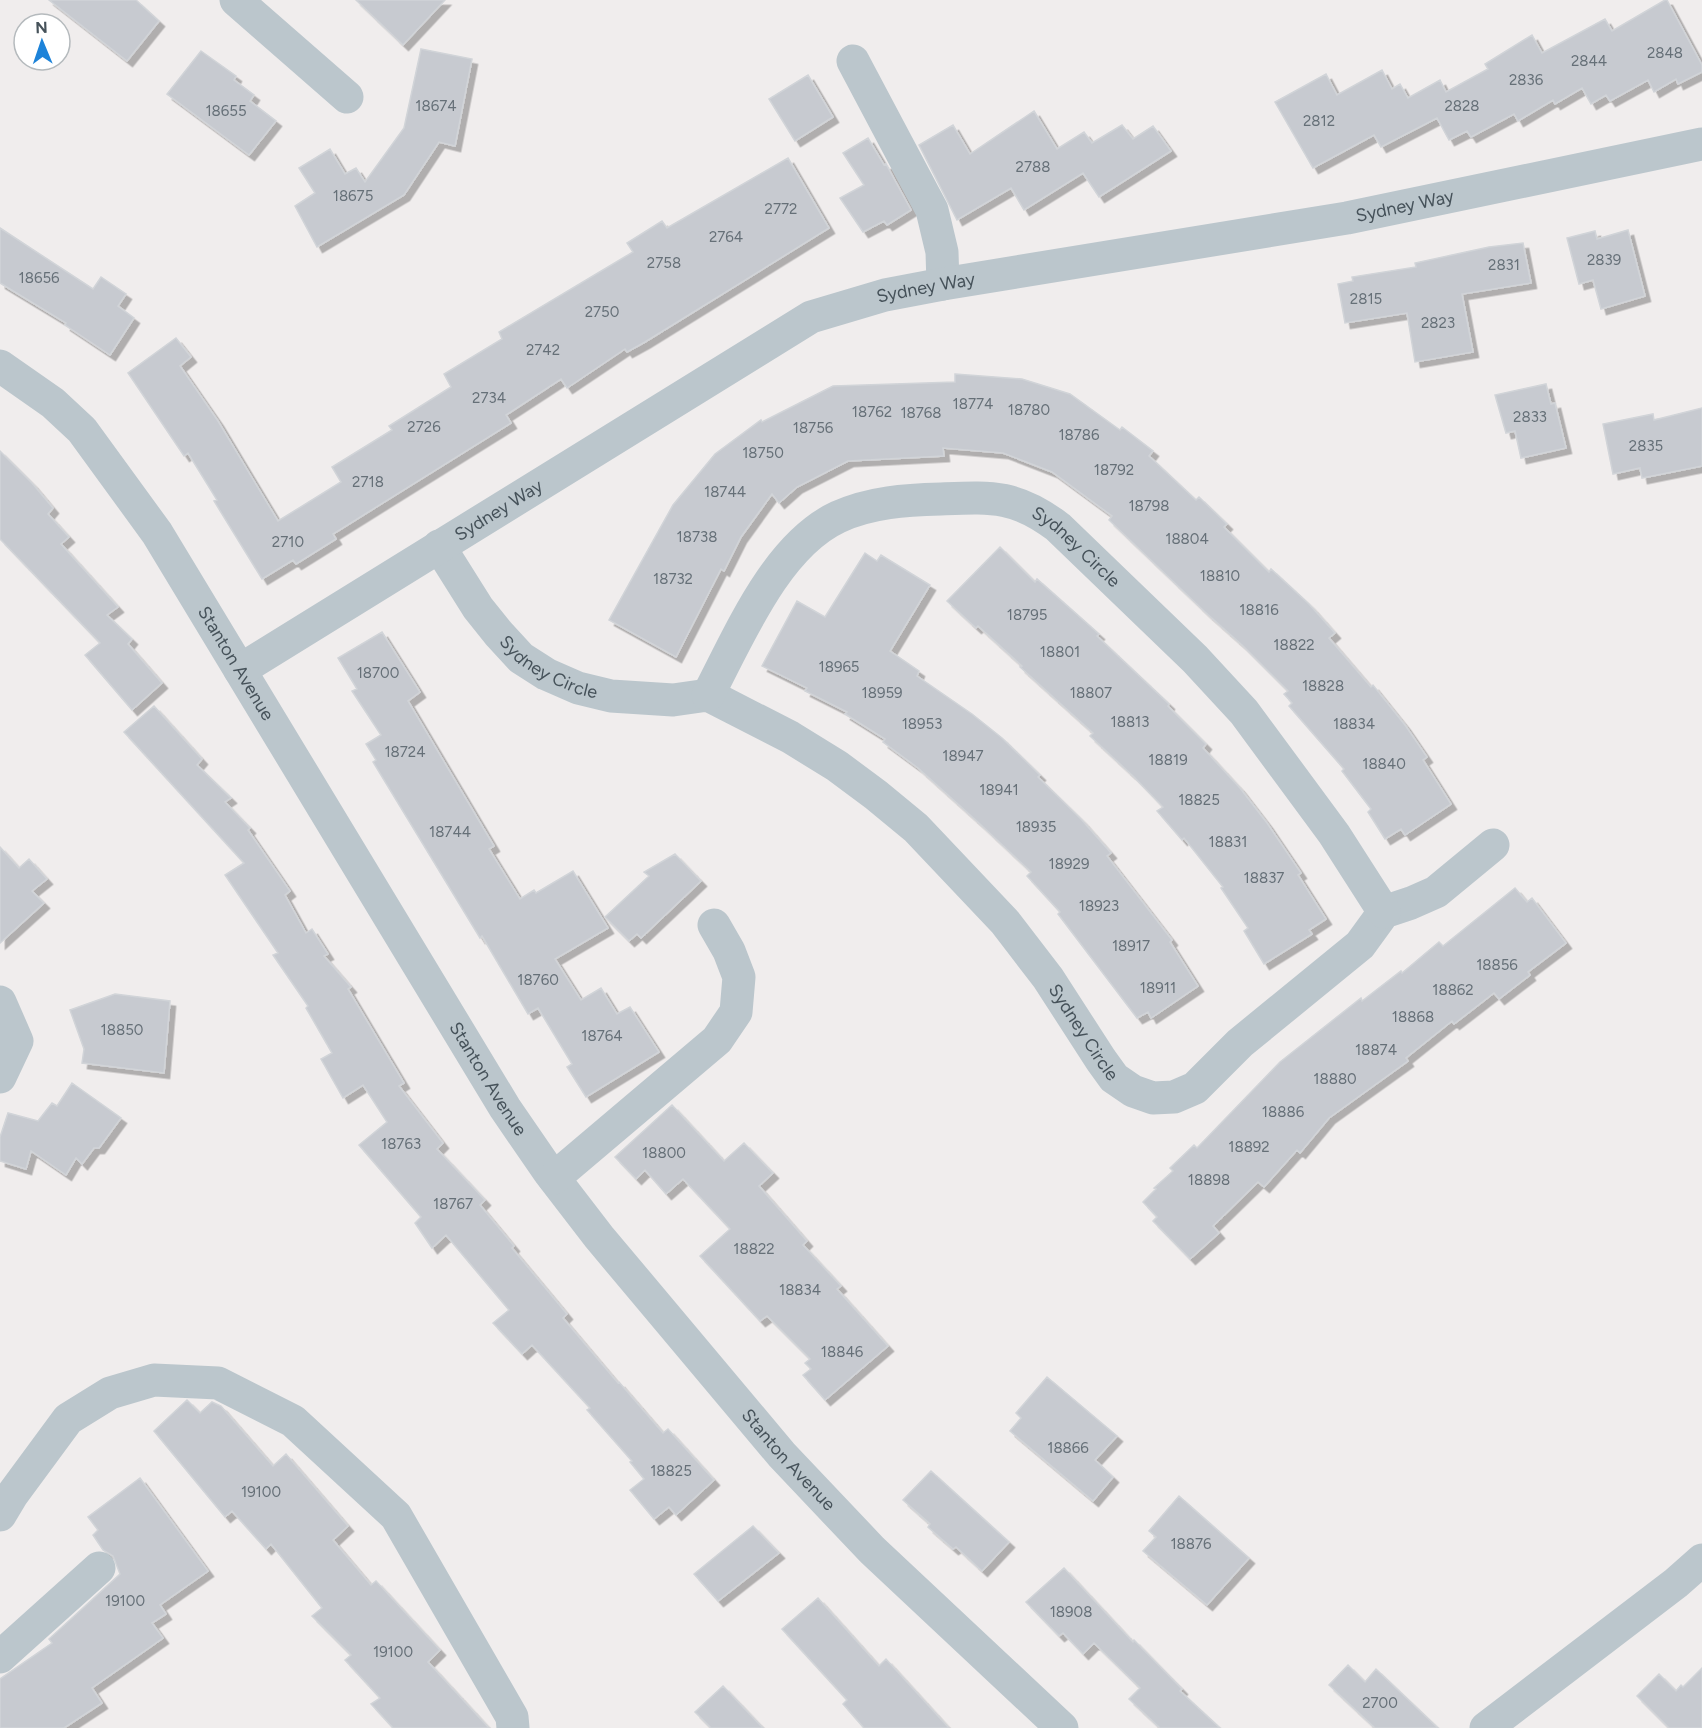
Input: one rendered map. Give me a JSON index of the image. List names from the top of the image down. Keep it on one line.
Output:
{"streets":{"street":["Sydney Way","Sydney Circle","Stanton Avenue"]},"crossings":[["Sydney Way","Sydney Circle"],["Sydney Way","Stanton Avenue"]],"house_numbers":["2848","2844","2836","18674","2828","18655","2812","2788","18675","2772","2764","2839","2758","2831","18656","2815","2750","2823","2742","2734","18774","18780","18762","18768","2833","2726","18756","18786","2835","18750","18792","2718","18744","18798","18738","18804","2710","18810","18732","18816","18795","18822","18801","18965","18700","18828","18959","18807","18813","18953","18834","18724","18947","18819","18840","18941","18825","18935","18744","18831","18929","18837","18923","18917","18856","18760","18911","18862","18868","18850","18764","18874","18880","18886","18763","18892","18800","18898","18767","18822","18834","18846","18866","18825","19100","18876","19100","18908","19100","2700"],"north":"top"}
